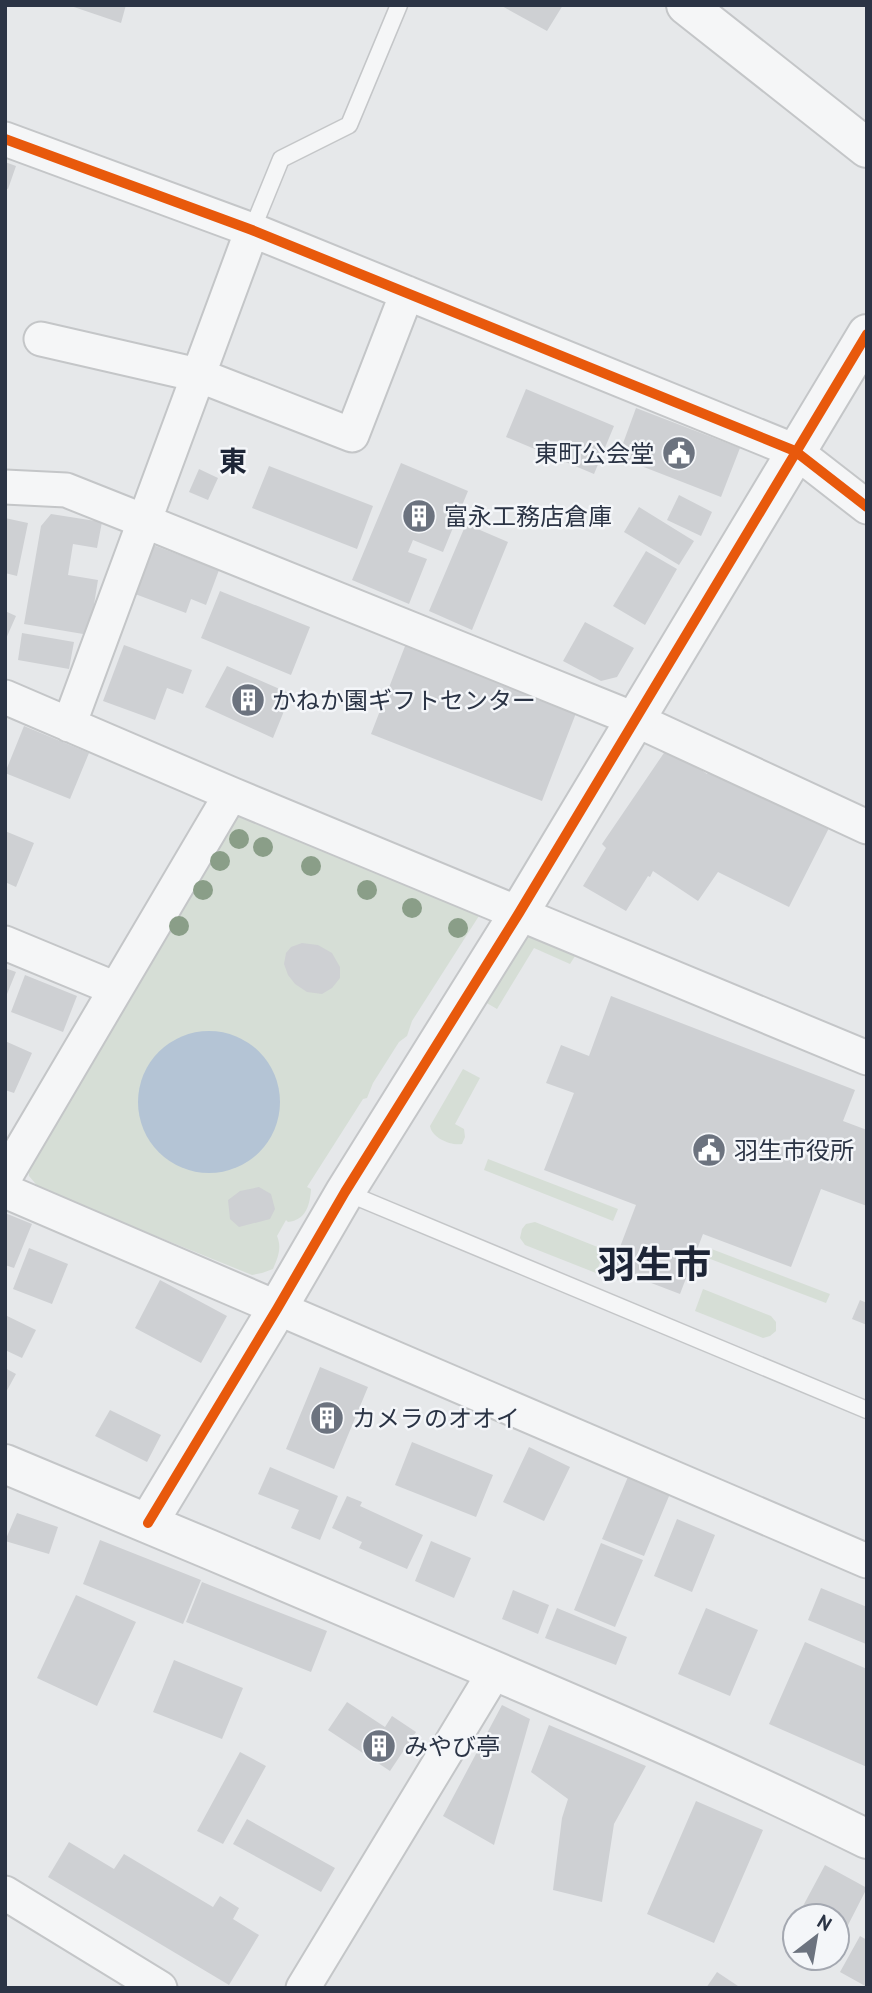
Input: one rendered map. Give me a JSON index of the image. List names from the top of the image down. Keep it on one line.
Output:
{"districts":["東","羽生市"],"places":{"public building":["東町公会堂","羽生市役所"],"building":["富永工務店倉庫","かねか園ギフトセンター","カメラのオオイ","みやび亭"]},"north":"top right"}
